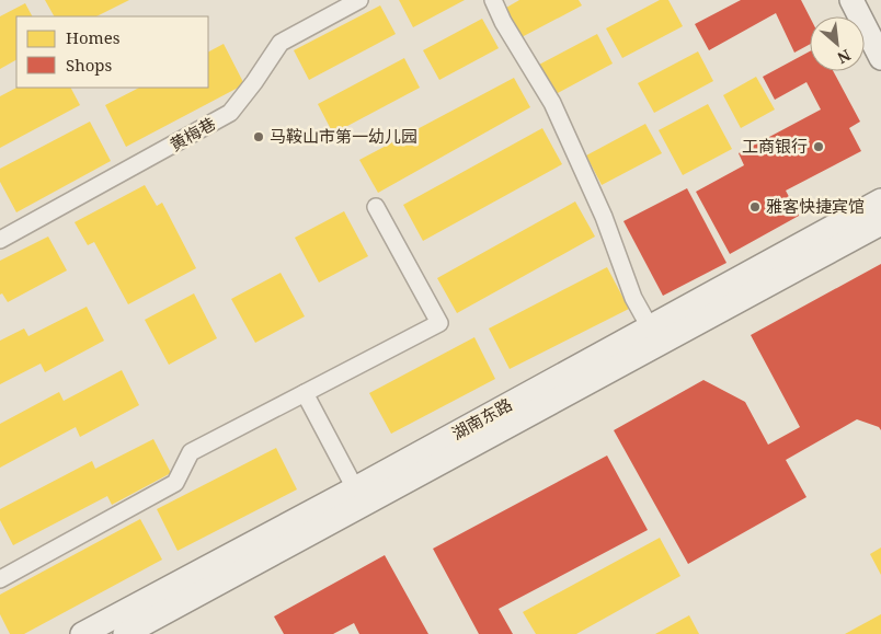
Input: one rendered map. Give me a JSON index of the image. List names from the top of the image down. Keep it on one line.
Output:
{"streets":{"main road":["湖南东路"],"street":["黄梅巷"]},"places":["马鞍山市第一幼儿园","工商银行","雅客快捷宾馆"],"legend":["Homes","Shops"],"north":"bottom right"}
